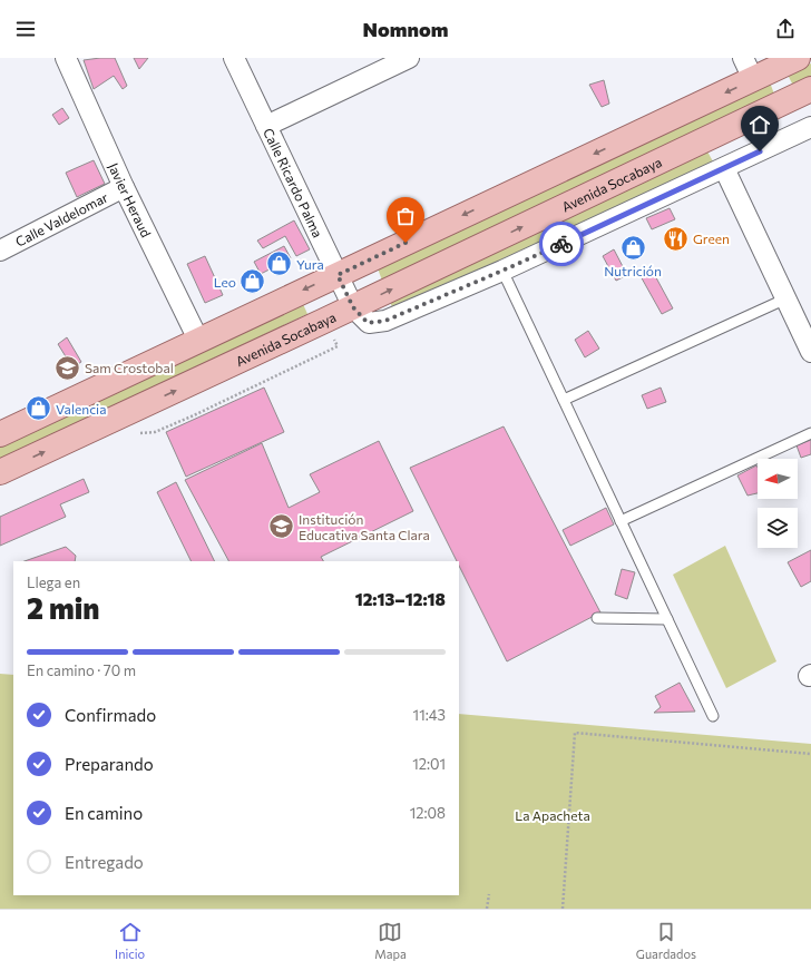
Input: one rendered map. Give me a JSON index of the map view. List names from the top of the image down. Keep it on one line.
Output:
{"streets":{"main road":["Avenida Socabaya"],"street":["Calle Ricardo Palma","Javier Heraud","Calle Valdelomar"]},"crossings":[["Calle Ricardo Palma","Avenida Socabaya"],["Javier Heraud","Calle Valdelomar"]],"parks":["La Apacheta"],"places":{"restaurant":["Green"],"shop":["Nutrición","Yura","Leo","Valencia"],"school or university":["Sam Crostobal","Institución Educativa Santa Clara"]},"north":"left","page":{"header":"Nomnom","heading":["2 min","Llega en","12:13–12:18"],"bar":"En camino · 70 m","list":[["Confirmado","11:43"],["Preparando","12:01"],["En camino","12:08"],"Entregado"],"tabs":["Inicio","Mapa","Guardados"]}}
